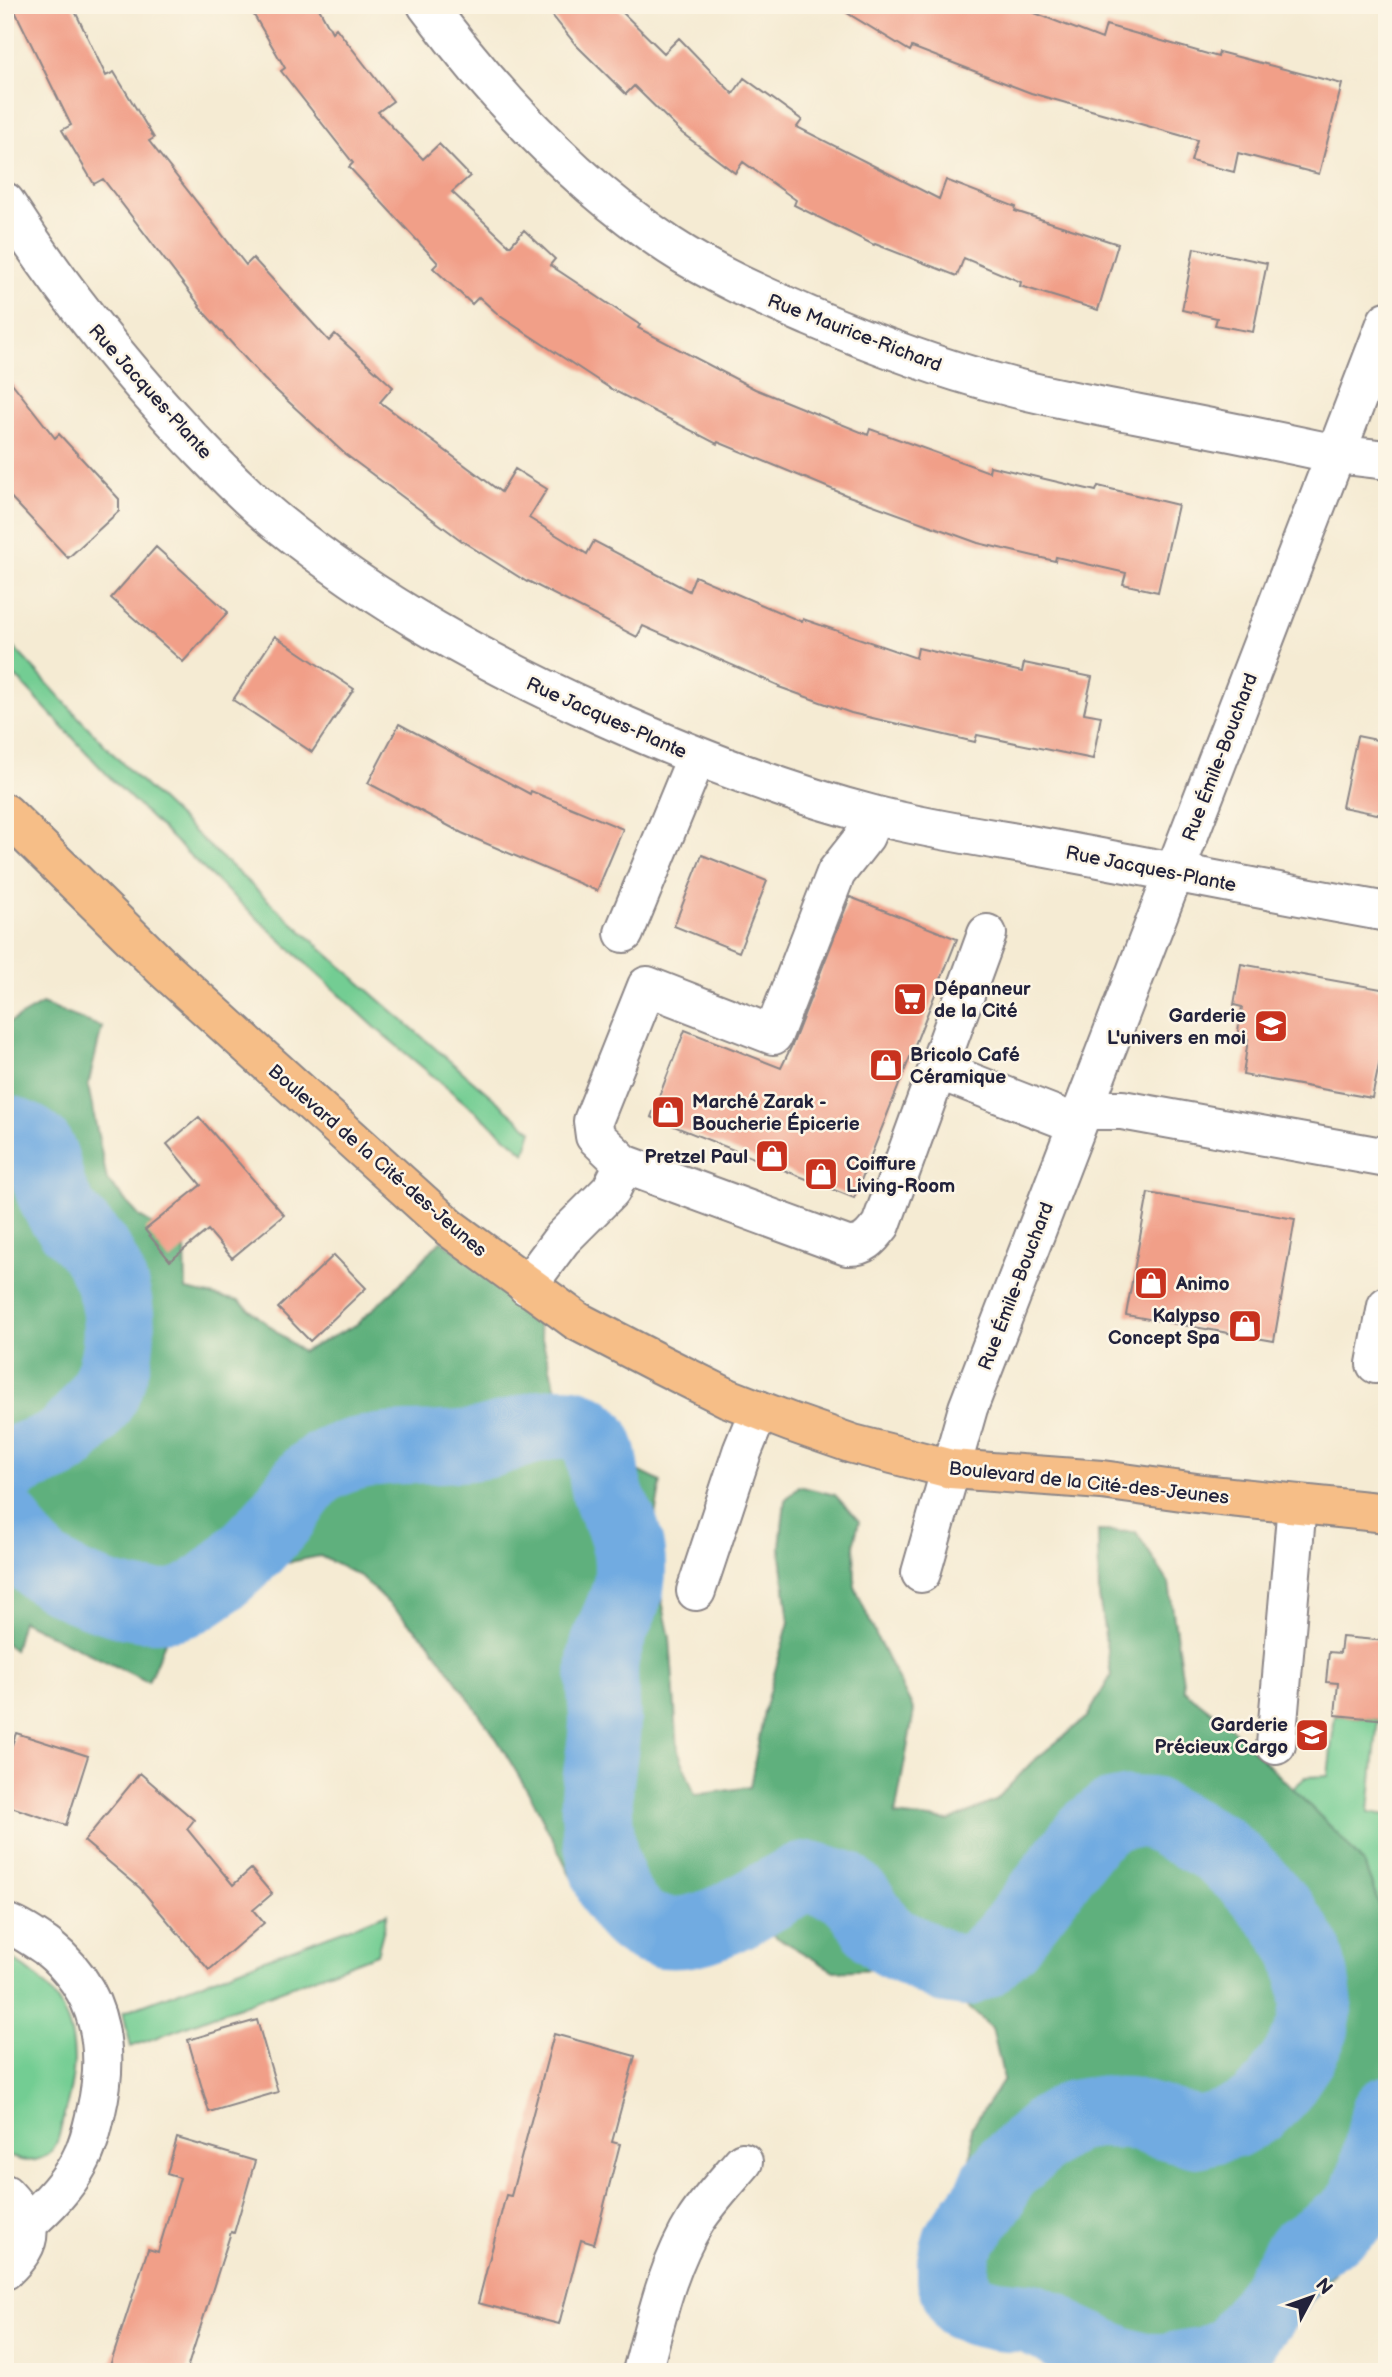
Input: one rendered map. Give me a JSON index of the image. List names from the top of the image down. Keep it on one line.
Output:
{"streets":{"main road":["Boulevard de la Cité-des-Jeunes"],"street":["Rue Maurice-Richard","Rue Jacques-Plante","Rue Émile-Bouchard"]},"crossings":[["Rue Maurice-Richard","Rue Émile-Bouchard"],["Rue Jacques-Plante","Rue Émile-Bouchard"],["Rue Émile-Bouchard","Boulevard de la Cité-des-Jeunes"]],"places":{"supermarket":["Dépanneur de la Cité"],"school or university":["Garderie L'univers en moi","Garderie Précieux Cargo"],"shop":["Bricolo Café Céramique","Marché Zarak - Boucherie Épicerie","Pretzel Paul","Coiffure Living-Room","Animo","Kalypso Concept Spa"]},"north":"top right"}
